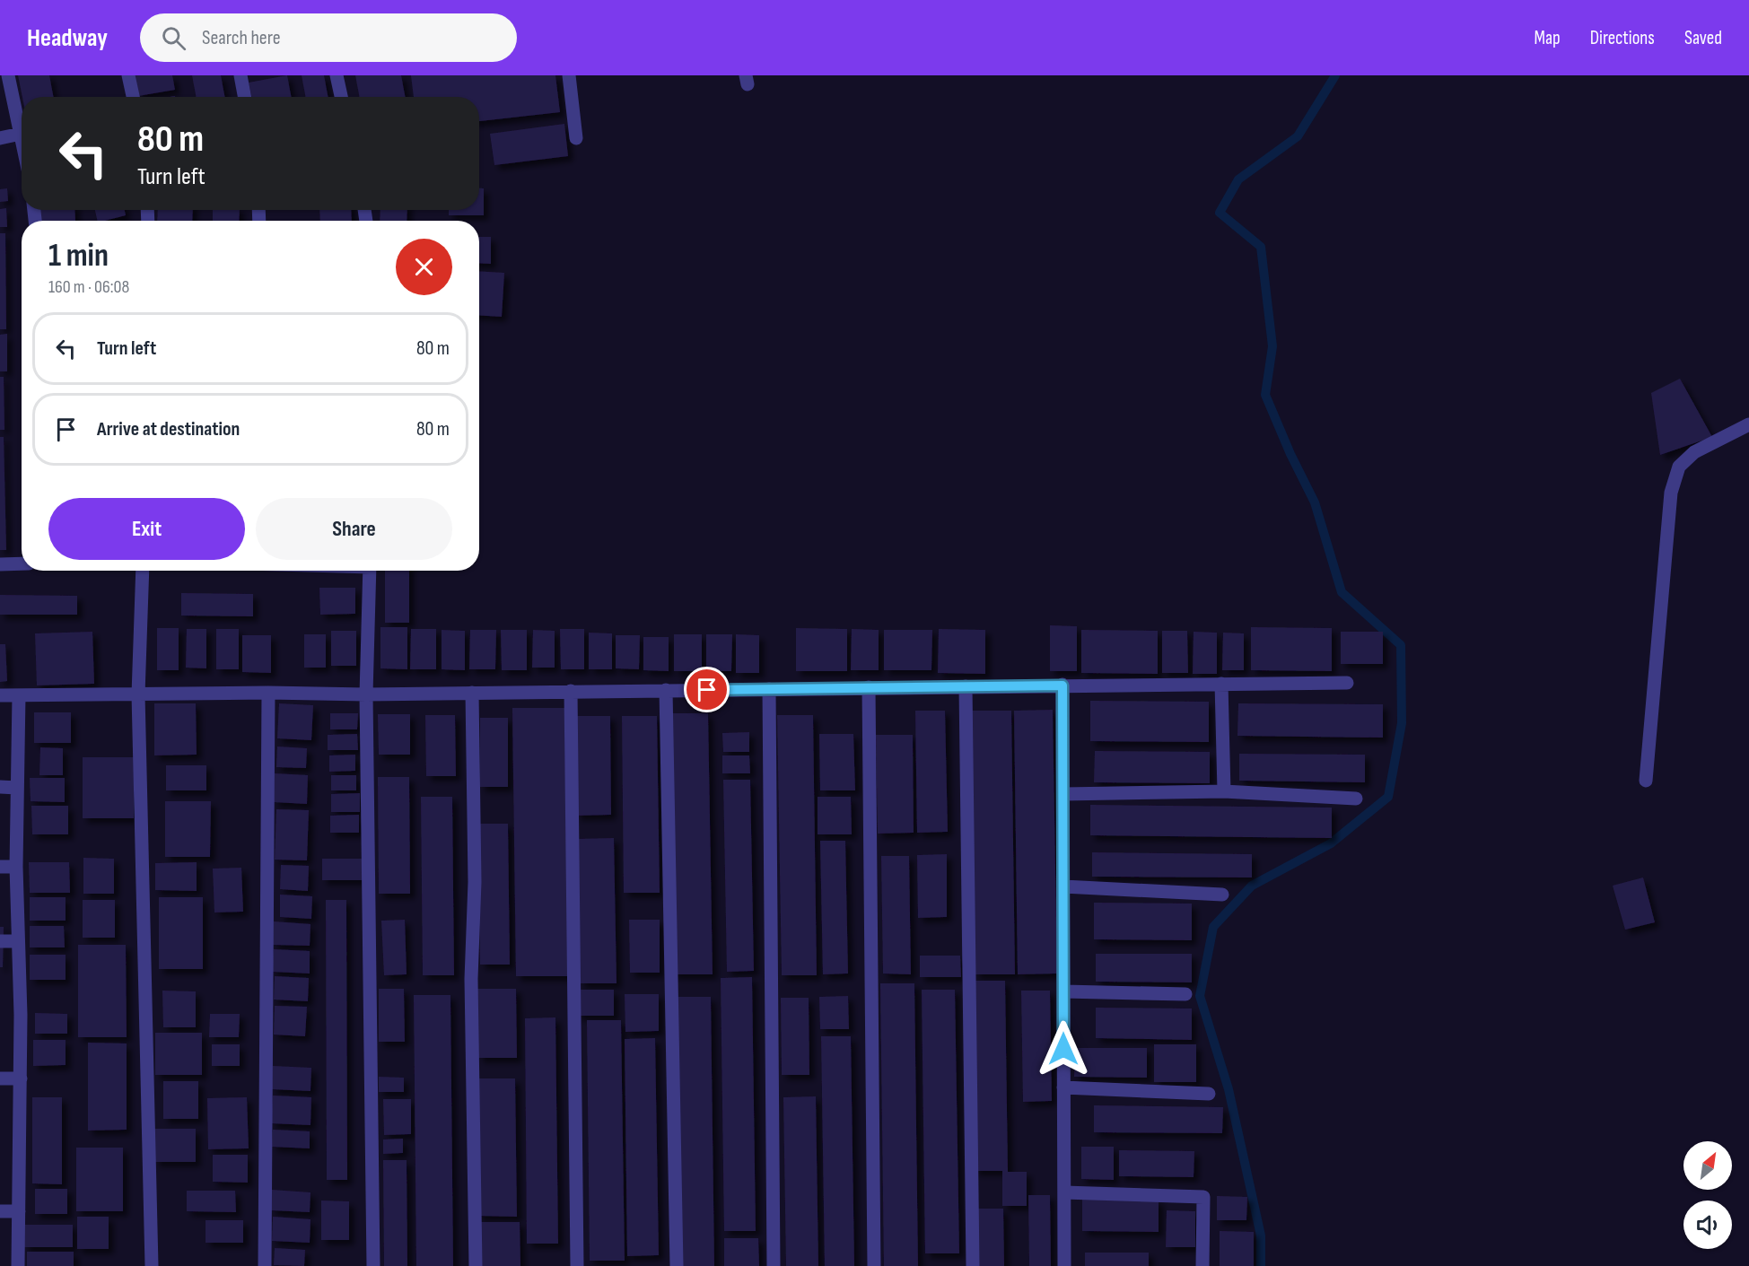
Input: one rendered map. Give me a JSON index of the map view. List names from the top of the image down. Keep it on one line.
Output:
{"north":"top right","page":{"header":"Headway","search":"Search here","nav":["Map","Directions","Saved"],"turn":["80 m","Turn left"],"heading":["1 min","160 m · 06:08"],"list":[{"name":"Turn left","value":"80 m"},{"name":"Arrive at destination","value":"80 m"}],"buttons":["Exit","Share"]}}
